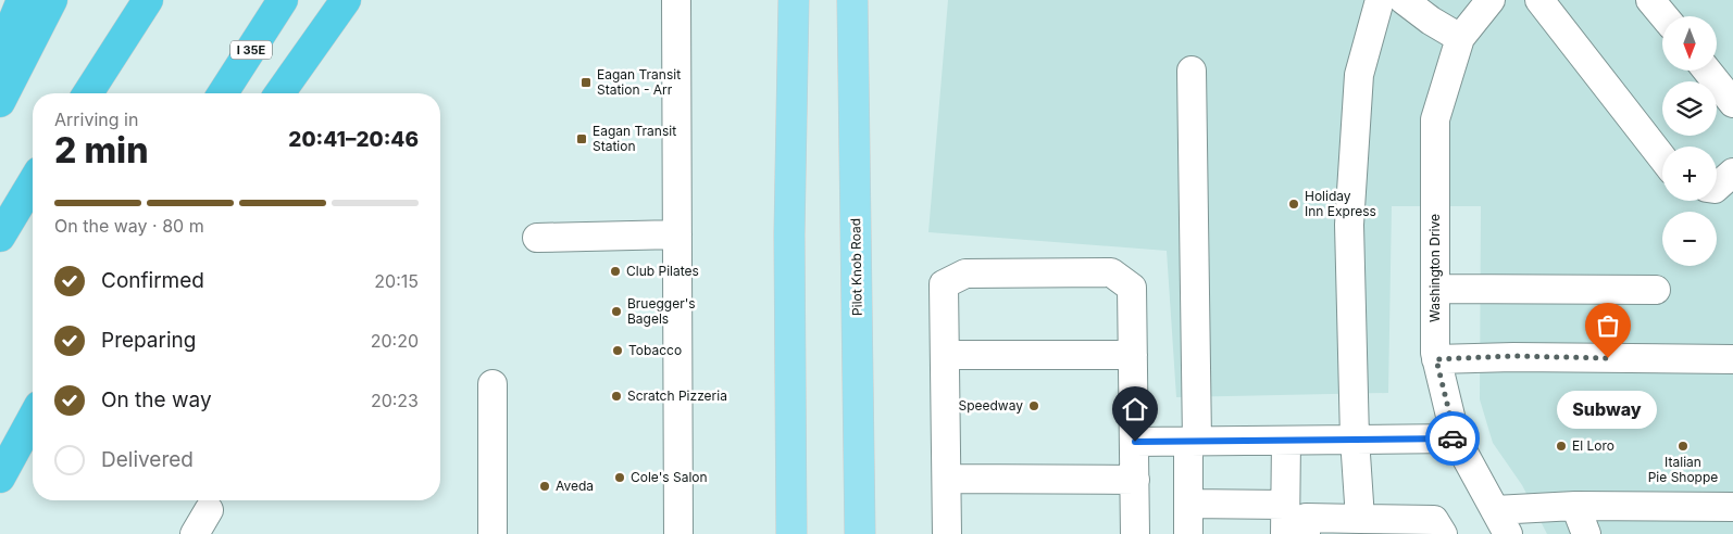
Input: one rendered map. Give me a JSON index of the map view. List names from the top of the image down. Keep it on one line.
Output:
{"streets":{"highway":["I 35E"],"main road":["Pilot Knob Road"],"street":["Washington Drive"]},"places":{"transit":["Eagan Transit Station - Arr","Eagan Transit Station"],"other":["Holiday Inn Express","Club Pilates","Bruegger's Bagels","Tobacco","Subway","Scratch Pizzeria","Speedway","El Loro","Italian Pie Shoppe","Cole's Salon","Aveda"]},"north":"bottom","page":{"map_buttons":["+","−"],"heading":["2 min","Arriving in","20:41–20:46"],"bar":"On the way · 80 m","list":[["Confirmed","20:15"],["Preparing","20:20"],["On the way","20:23"],"Delivered"],"bubble":"Subway"}}
